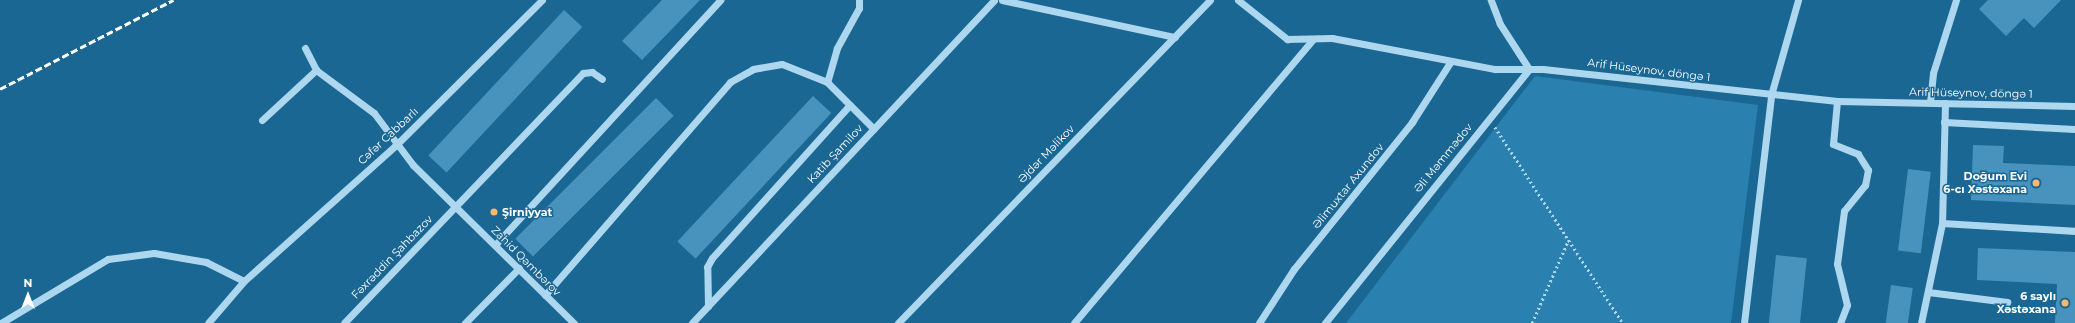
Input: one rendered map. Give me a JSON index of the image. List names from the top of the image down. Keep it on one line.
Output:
{"streets":{"street":["Arif Hüseynov, döngə 1","Cəfər Cabbarlı","Katib Şamilov","Əjdər Məlikov","Əli Məmmədov","Əlimuxtar Axundov","Fəxrəddin Şahbazov","Zahid Qəmbərov"]},"crossings":[["Arif Hüseynov, döngə 1","Əli Məmmədov"],["Arif Hüseynov, döngə 1","Əlimuxtar Axundov"],["Cəfər Cabbarlı","Zahid Qəmbərov"],["Fəxrəddin Şahbazov","Zahid Qəmbərov"]],"places":["Doğum Evi 6-cı Xəstəxana","Şirniyyat","6 saylı Xəstəxana"],"north":"top"}
